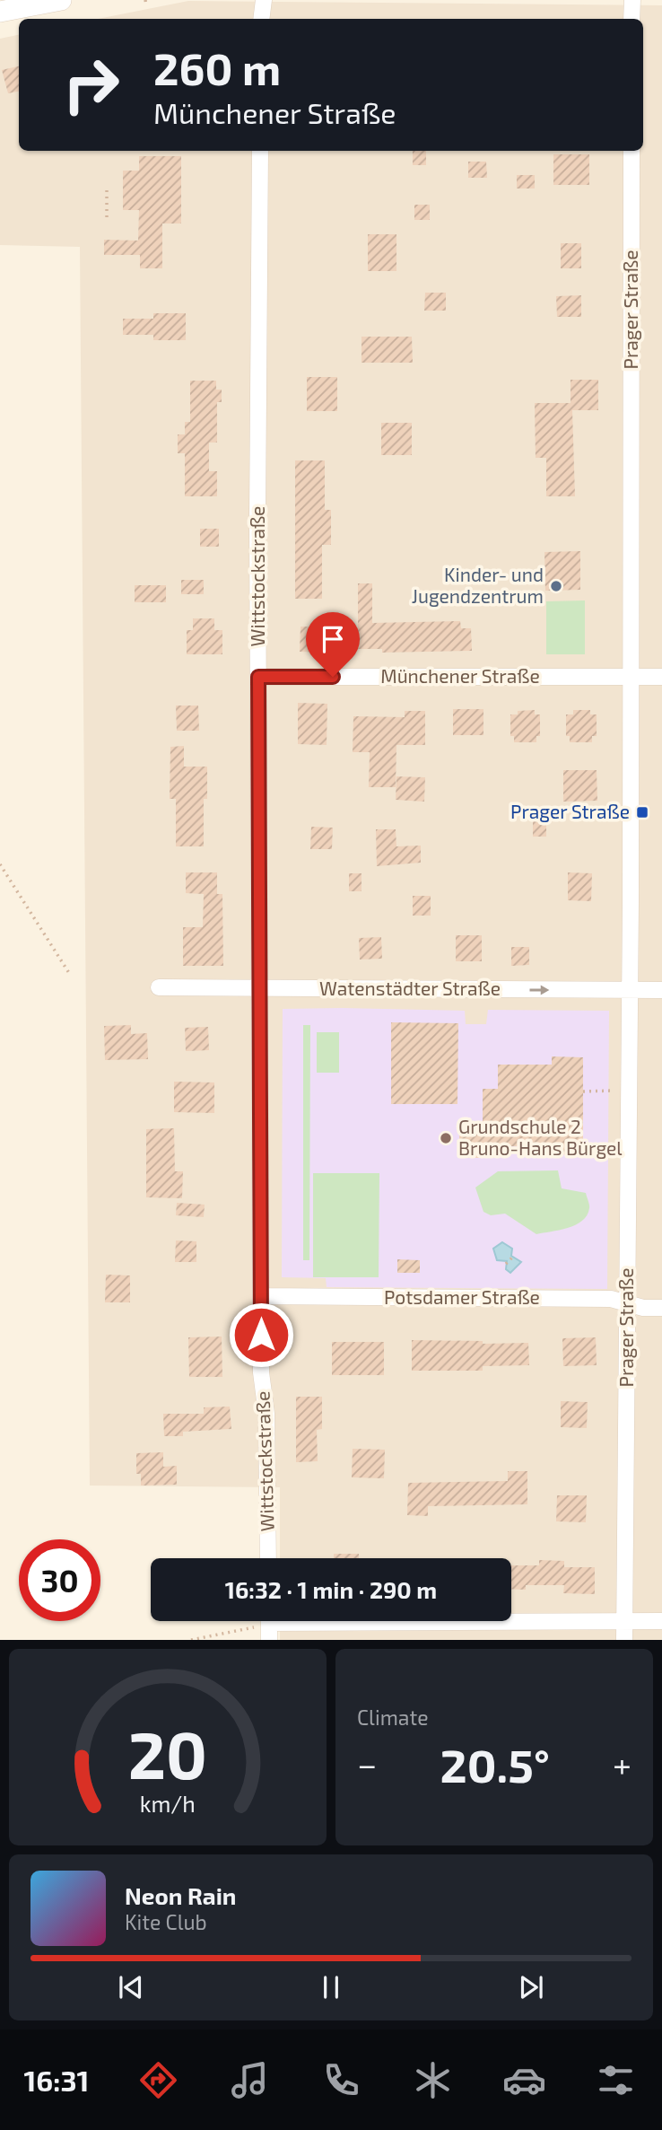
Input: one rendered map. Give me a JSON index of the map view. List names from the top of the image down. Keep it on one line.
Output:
{"streets":{"street":["Prager Straße","Wittstockstraße","Münchener Straße","Watenstädter Straße","Potsdamer Straße"]},"crossings":[["Prager Straße","Münchener Straße"],["Prager Straße","Watenstädter Straße"],["Prager Straße","Potsdamer Straße"],["Wittstockstraße","Münchener Straße"],["Wittstockstraße","Watenstädter Straße"],["Wittstockstraße","Potsdamer Straße"]],"one_way":["Watenstädter Straße"],"places":{"other":["Kinder- und Jugendzentrum","Grundschule 2 Bruno-Hans Bürgel"],"transit":["Prager Straße"]},"page":{"turn":["260 m","Münchener Straße"],"limit":"30","trip":"16:32 · 1 min · 290 m","tile":"Climate","heat":["−","20.5°","+"],"song":["Neon Rain","Kite Club"],"tabs":"16:31","gauge":["20","km/h"]}}
